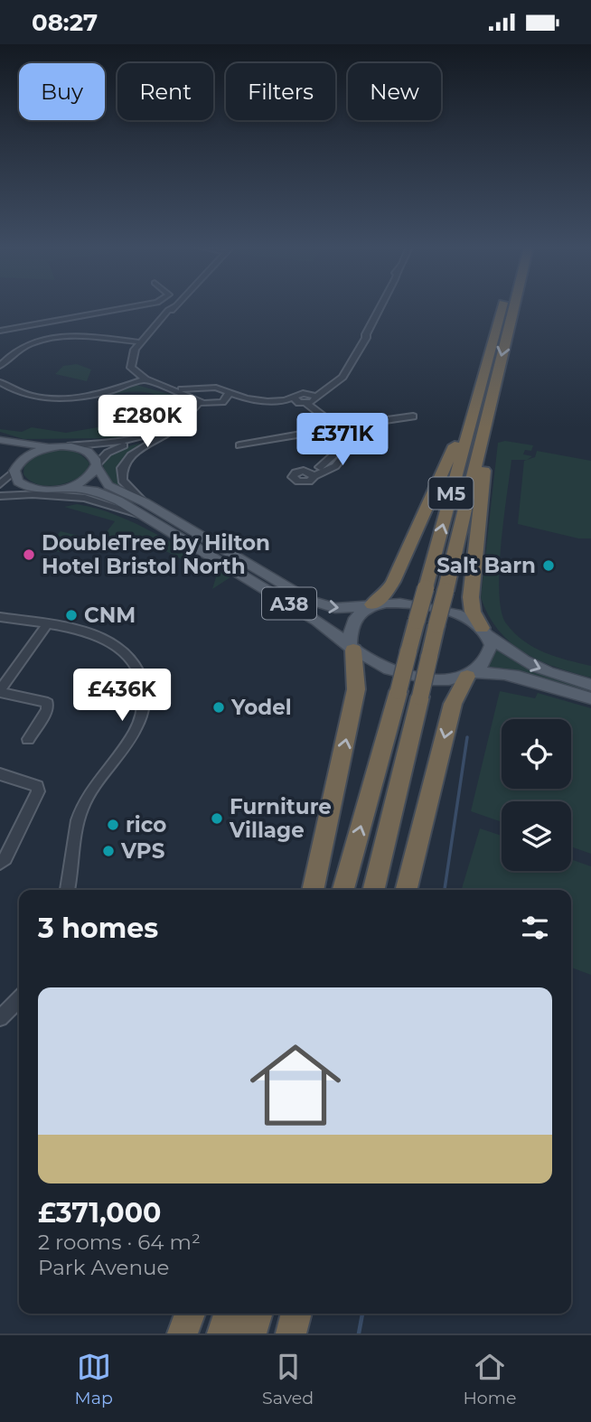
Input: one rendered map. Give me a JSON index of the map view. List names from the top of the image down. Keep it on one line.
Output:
{"streets":{"highway":["M5"],"main road":["A38"]},"crossings":[["M5","A38"]],"places":["DoubleTree by Hilton Hotel Bristol North","Salt Barn","CNM","Yodel","Furniture Village","rico","VPS"],"page":{"status":"08:27","chip":["Buy","Rent","Filters","New"],"price":["£280K","£371K","£436K"],"heading":"3 homes","list":[{"name":"£371,000","note":"2 rooms · 64 m² · Park Avenue"}],"tabs":["Map","Saved","Home"]}}
